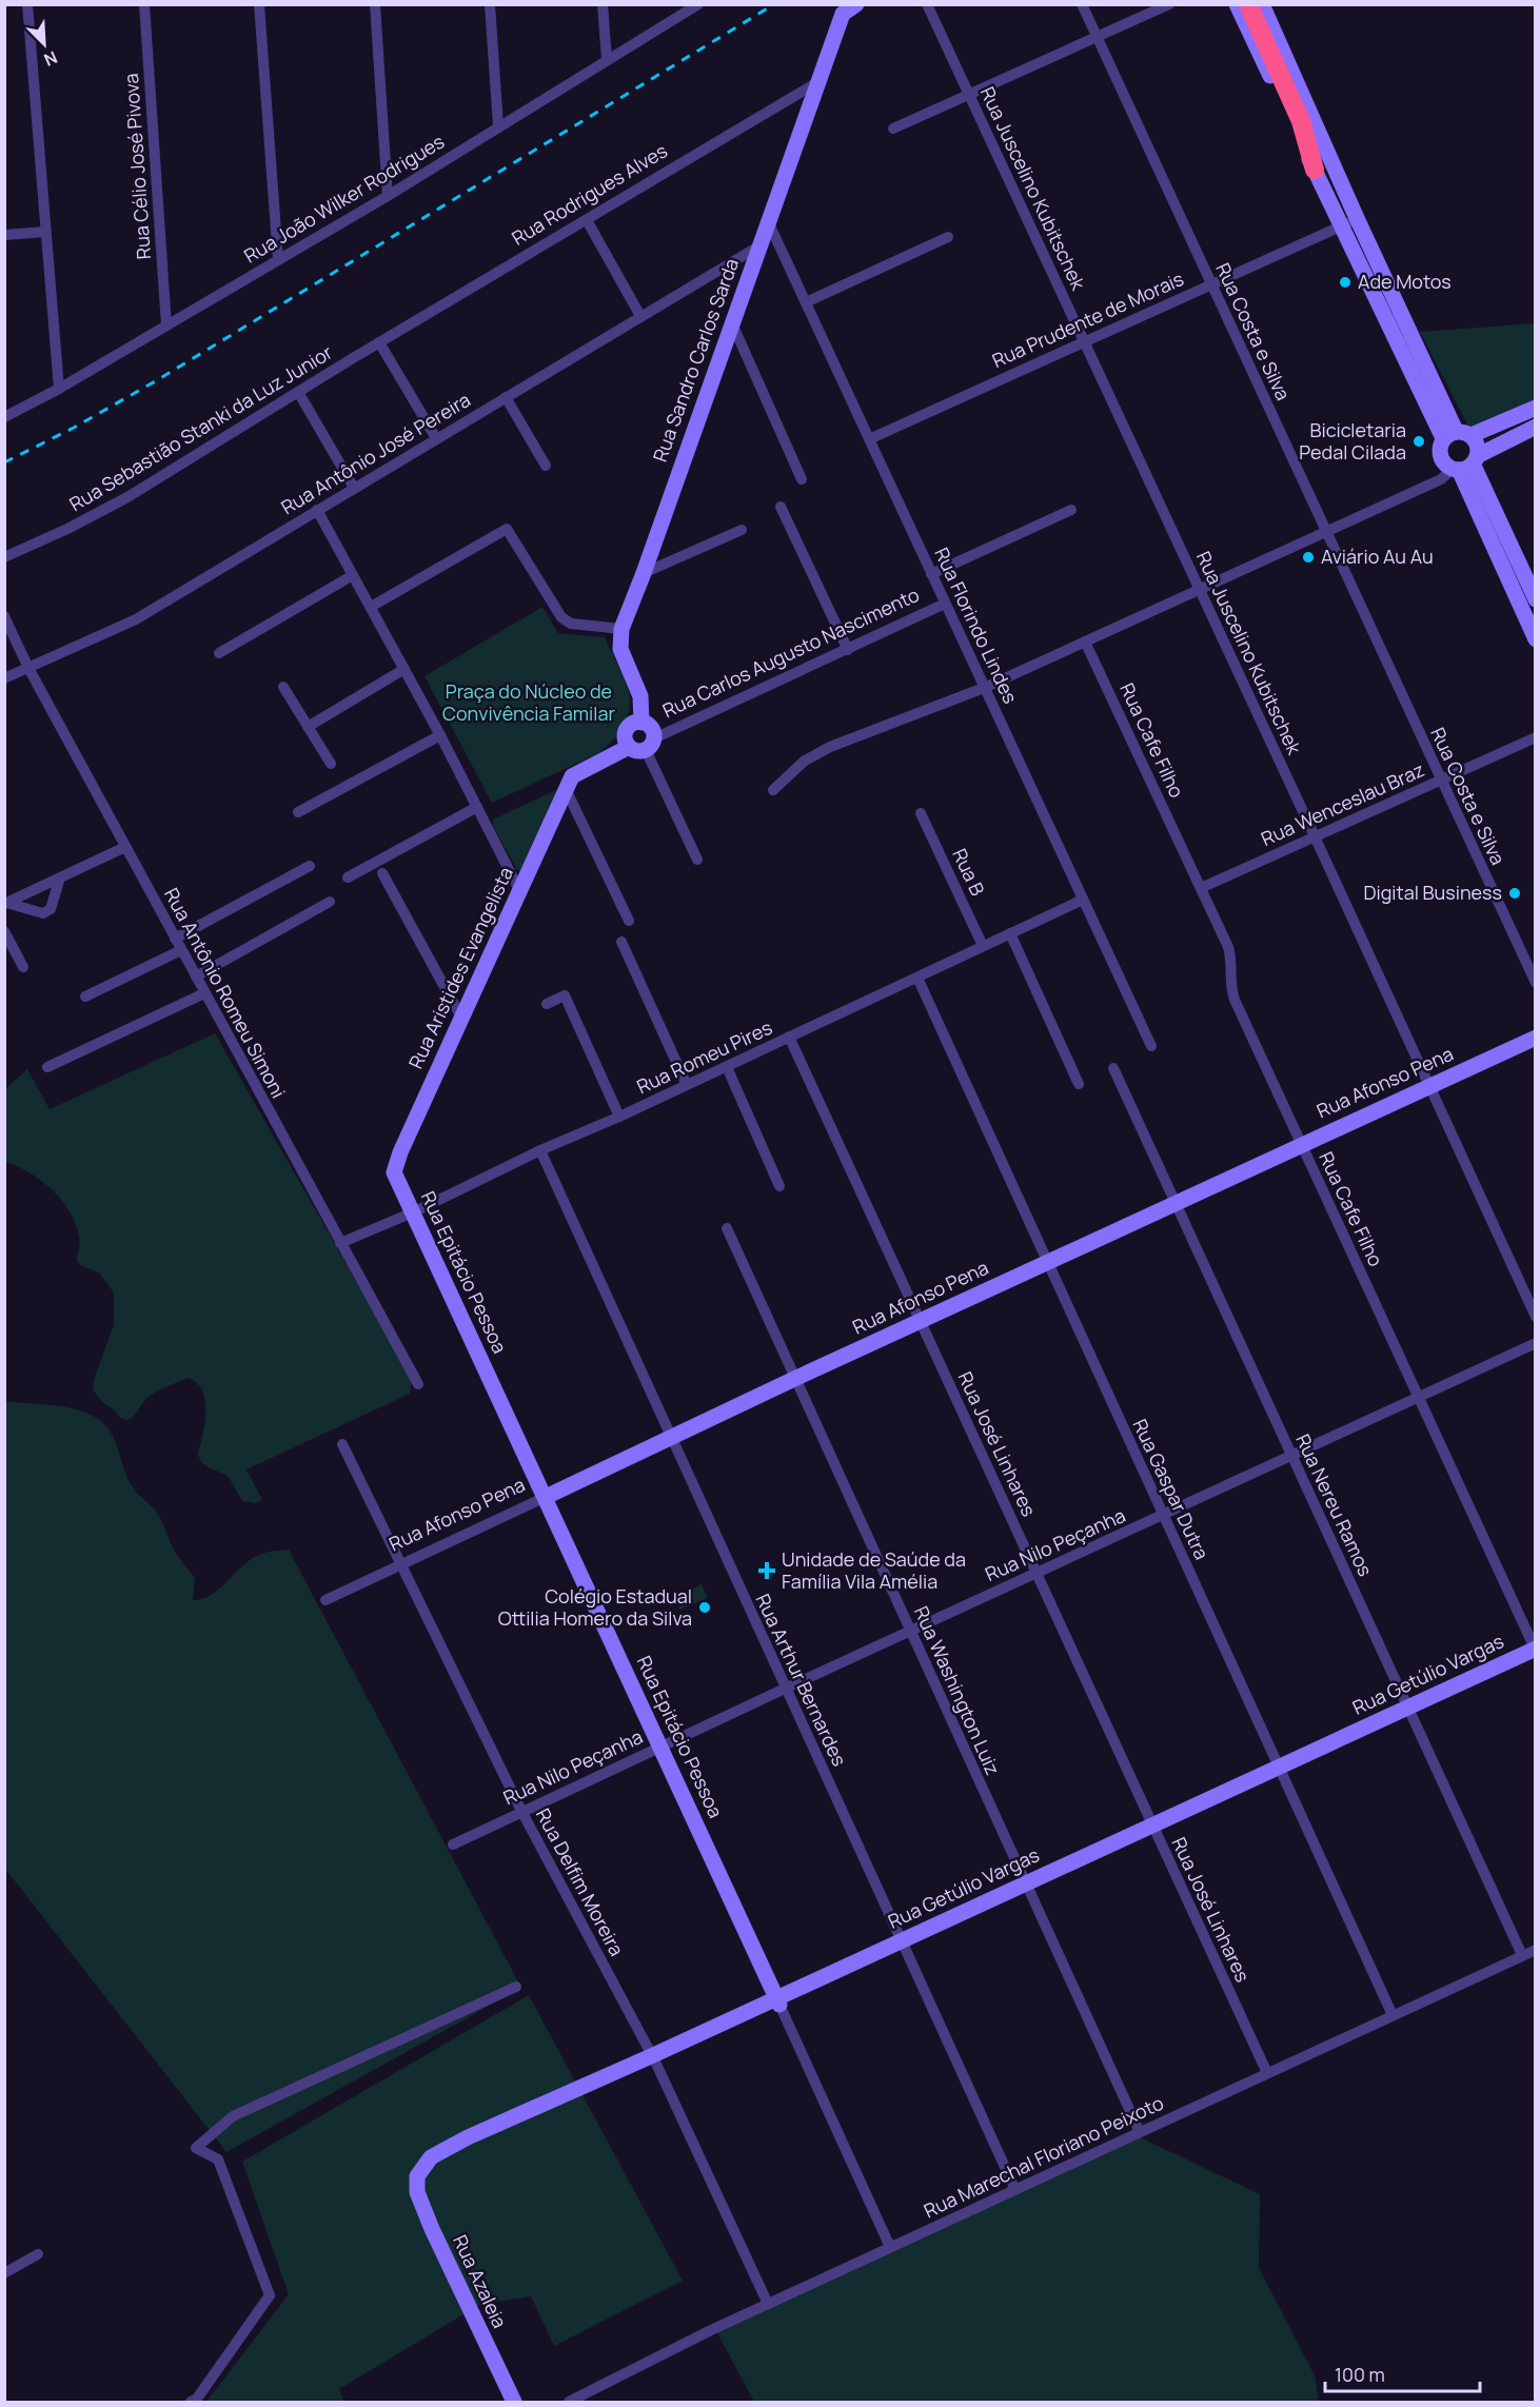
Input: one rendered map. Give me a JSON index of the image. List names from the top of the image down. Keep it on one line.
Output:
{"streets":{"street":["Rua Célio José Pivova","Rua Juscelino Kubitschek","Rua Rodrigues Alves","Rua João Wilker Rodrigues","Rua Prudente de Morais","Rua Costa e Silva","Rua Sandro Carlos Sarda","Rua Sebastião Stanki da Luz Junior","Rua Antônio José Pereira","Rua Florindo Lindes","Rua Carlos Augusto Nascimento","Rua Cafe Filho","Rua Wenceslau Braz","Rua B","Rua Aristides Evangelista","Rua Antônio Romeu Simoni","Rua Romeu Pires","Rua Afonso Pena","Rua Epitácio Pessoa","Rua José Linhares","Rua Gaspar Dutra","Rua Nereu Ramos","Rua Nilo Peçanha","Rua Getúlio Vargas","Rua Arthur Bernardes","Rua Washington Luiz","Rua Delfim Moreira","Rua Marechal Floriano Peixoto","Rua Azaleia"]},"crossings":[["Rua Célio José Pivova","Rua João Wilker Rodrigues"],["Rua Juscelino Kubitschek","Rua Prudente de Morais"],["Rua Juscelino Kubitschek","Rua Wenceslau Braz"],["Rua Juscelino Kubitschek","Rua Afonso Pena"],["Rua Rodrigues Alves","Rua Sandro Carlos Sarda"],["Rua Rodrigues Alves","Rua Sebastião Stanki da Luz Junior"],["Rua Prudente de Morais","Rua Costa e Silva"],["Rua Prudente de Morais","Rua Florindo Lindes"],["Rua Costa e Silva","Rua Wenceslau Braz"],["Rua Sandro Carlos Sarda","Rua Antônio José Pereira"],["Rua Sandro Carlos Sarda","Rua Florindo Lindes"],["Rua Sandro Carlos Sarda","Rua Carlos Augusto Nascimento"],["Rua Antônio José Pereira","Rua Antônio Romeu Simoni"],["Rua Florindo Lindes","Rua Carlos Augusto Nascimento"],["Rua Florindo Lindes","Rua Romeu Pires"],["Rua Cafe Filho","Rua Wenceslau Braz"],["Rua Cafe Filho","Rua Afonso Pena"],["Rua Cafe Filho","Rua Nilo Peçanha"],["Rua Cafe Filho","Rua Getúlio Vargas"],["Rua B","Rua Romeu Pires"],["Rua Aristides Evangelista","Rua Epitácio Pessoa"],["Rua Antônio Romeu Simoni","Rua Romeu Pires"],["Rua Romeu Pires","Rua Epitácio Pessoa"],["Rua Romeu Pires","Rua José Linhares"],["Rua Romeu Pires","Rua Gaspar Dutra"],["Rua Romeu Pires","Rua Arthur Bernardes"],["Rua Afonso Pena","Rua Epitácio Pessoa"],["Rua Afonso Pena","Rua José Linhares"],["Rua Afonso Pena","Rua Gaspar Dutra"],["Rua Afonso Pena","Rua Nereu Ramos"],["Rua Afonso Pena","Rua Arthur Bernardes"],["Rua Afonso Pena","Rua Washington Luiz"],["Rua Afonso Pena","Rua Delfim Moreira"],["Rua Epitácio Pessoa","Rua Nilo Peçanha"],["Rua Epitácio Pessoa","Rua Getúlio Vargas"],["Rua Epitácio Pessoa","Rua Marechal Floriano Peixoto"],["Rua José Linhares","Rua Nilo Peçanha"],["Rua José Linhares","Rua Getúlio Vargas"],["Rua José Linhares","Rua Marechal Floriano Peixoto"],["Rua Gaspar Dutra","Rua Nilo Peçanha"],["Rua Gaspar Dutra","Rua Getúlio Vargas"],["Rua Gaspar Dutra","Rua Marechal Floriano Peixoto"],["Rua Nereu Ramos","Rua Nilo Peçanha"],["Rua Nereu Ramos","Rua Getúlio Vargas"],["Rua Nereu Ramos","Rua Marechal Floriano Peixoto"],["Rua Nilo Peçanha","Rua Arthur Bernardes"],["Rua Nilo Peçanha","Rua Washington Luiz"],["Rua Nilo Peçanha","Rua Delfim Moreira"],["Rua Getúlio Vargas","Rua Arthur Bernardes"],["Rua Getúlio Vargas","Rua Washington Luiz"],["Rua Getúlio Vargas","Rua Delfim Moreira"],["Rua Getúlio Vargas","Rua Azaleia"],["Rua Arthur Bernardes","Rua Marechal Floriano Peixoto"],["Rua Washington Luiz","Rua Marechal Floriano Peixoto"],["Rua Delfim Moreira","Rua Marechal Floriano Peixoto"]],"parks":["Praça do Núcleo de Convivência Familar"],"places":{"other":["Ade Motos","Bicicletaria Pedal Cilada","Aviário Au Au","Digital Business","Colégio Estadual Ottilia Homero da Silva"],"health":["Unidade de Saúde da Família Vila Amélia"]},"scale_bar":"100 m","north":"bottom right"}
